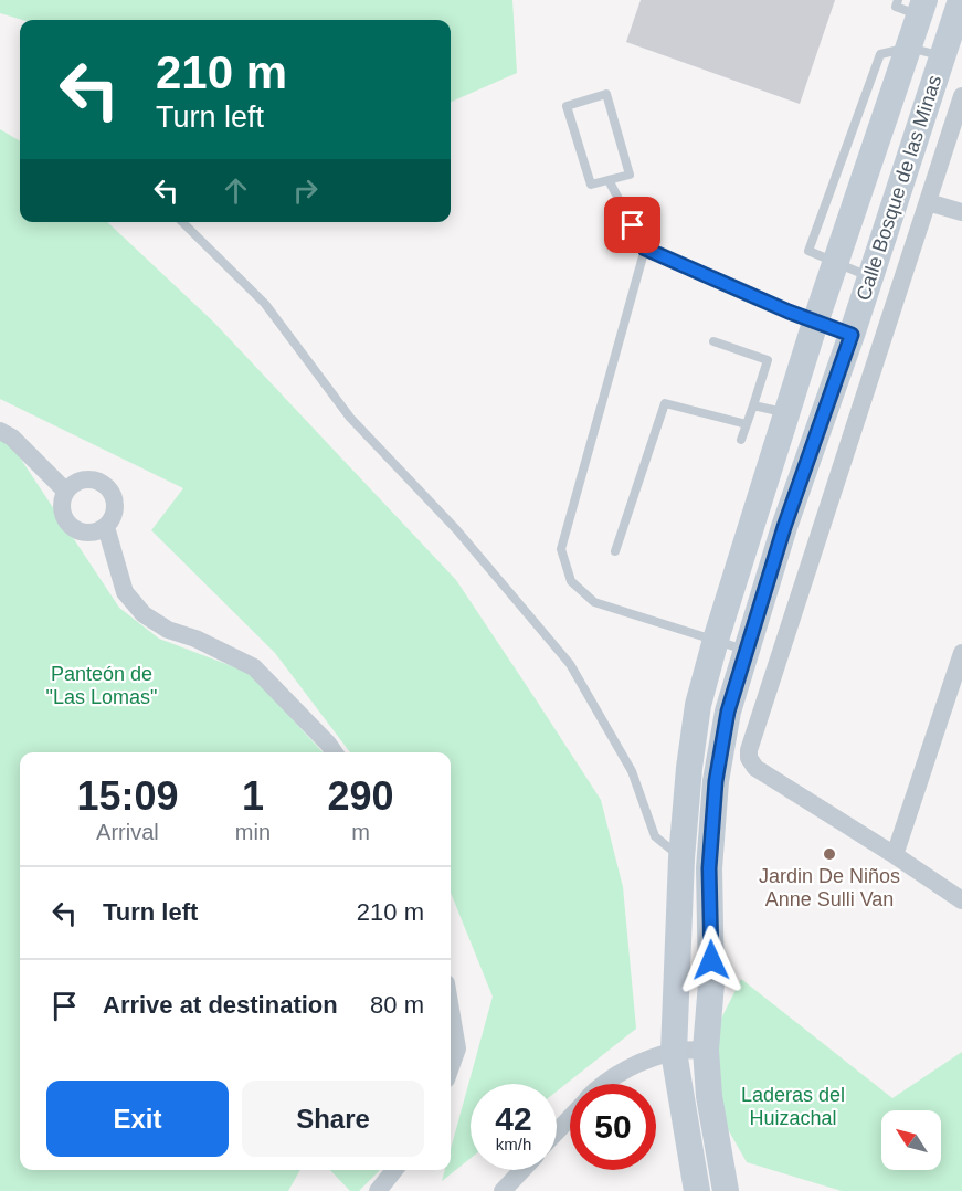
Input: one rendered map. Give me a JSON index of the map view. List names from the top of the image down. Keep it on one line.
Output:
{"streets":{"main road":["Calle Bosque de las Minas"]},"parks":["Panteón de \"Las Lomas\"","Laderas del Huizachal"],"places":["Jardin De Niños Anne Sulli Van"],"north":"top left","page":{"turn":["210 m","Turn left"],"eta":["15:09","Arrival","1","min","290","m"],"list":[{"name":"Turn left","value":"210 m"},{"name":"Arrive at destination","value":"80 m"}],"buttons":["Exit","Share"],"speed":"42 km/h","limit":"50"}}
